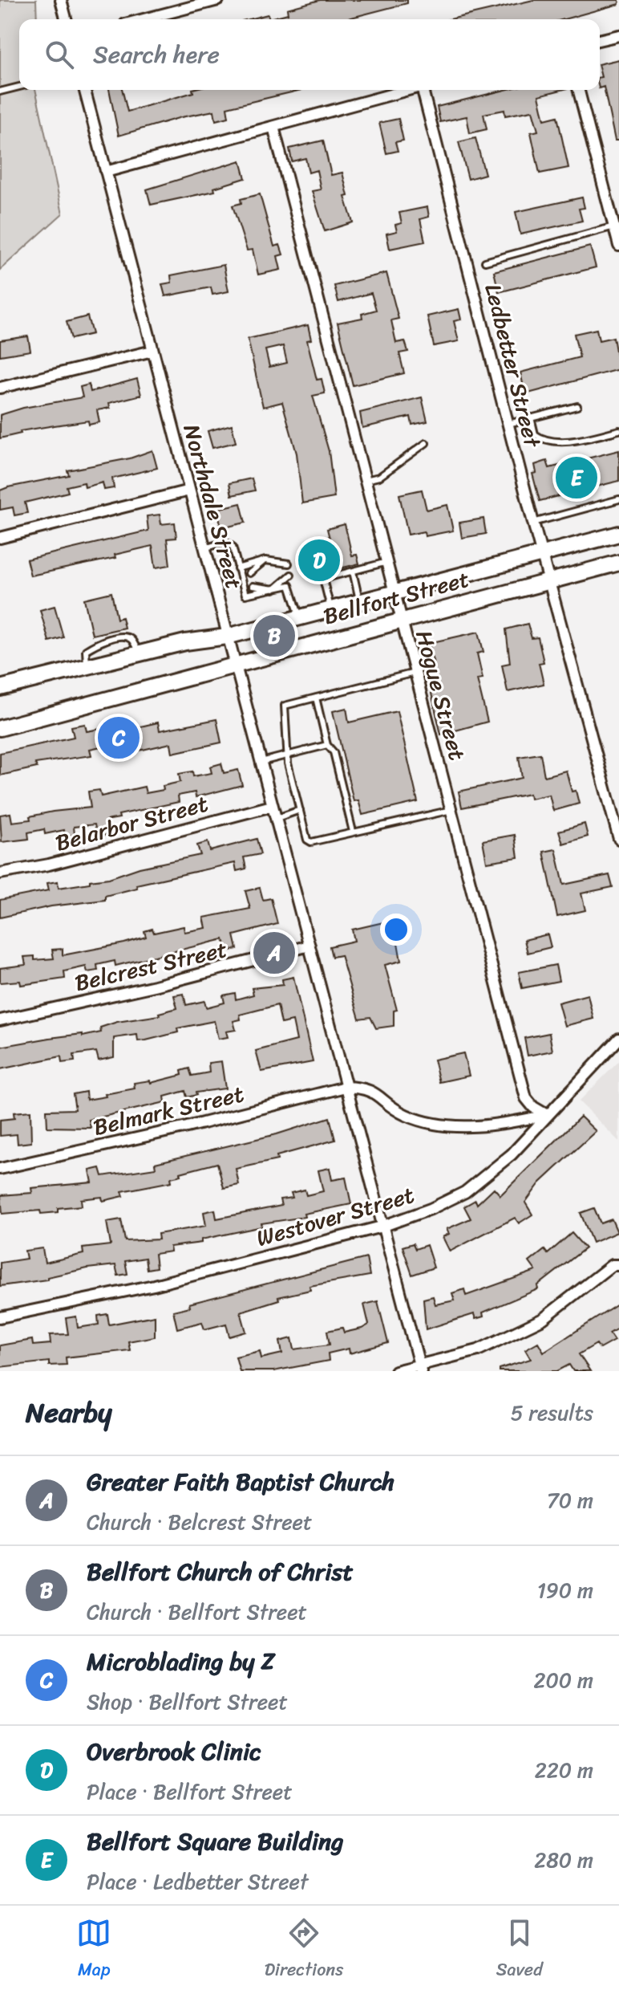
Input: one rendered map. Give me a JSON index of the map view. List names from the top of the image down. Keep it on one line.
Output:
{"streets":{"main road":["Bellfort Street"],"street":["Ledbetter Street","Northdale Street","Hogue Street","Belarbor Street","Belcrest Street","Belmark Street","Westover Street"]},"crossings":[["Ledbetter Street","Bellfort Street"],["Northdale Street","Bellfort Street"],["Northdale Street","Belarbor Street"],["Northdale Street","Belcrest Street"],["Northdale Street","Belmark Street"],["Northdale Street","Westover Street"],["Bellfort Street","Hogue Street"],["Hogue Street","Westover Street"]],"page":{"search":"Search here","pins":["E","D","B","C","A"],"heading":["Nearby","5 results"],"list":[{"mark":"A","name":"Greater Faith Baptist Church","note":"Church · Belcrest Street","value":"70 m"},{"mark":"B","name":"Bellfort Church of Christ","note":"Church · Bellfort Street","value":"190 m"},{"mark":"C","name":"Microblading by Z","note":"Shop · Bellfort Street","value":"200 m"},{"mark":"D","name":"Overbrook Clinic","note":"Place · Bellfort Street","value":"220 m"},{"mark":"E","name":"Bellfort Square Building","note":"Place · Ledbetter Street","value":"280 m"}],"nav":["Map","Directions","Saved"]}}
